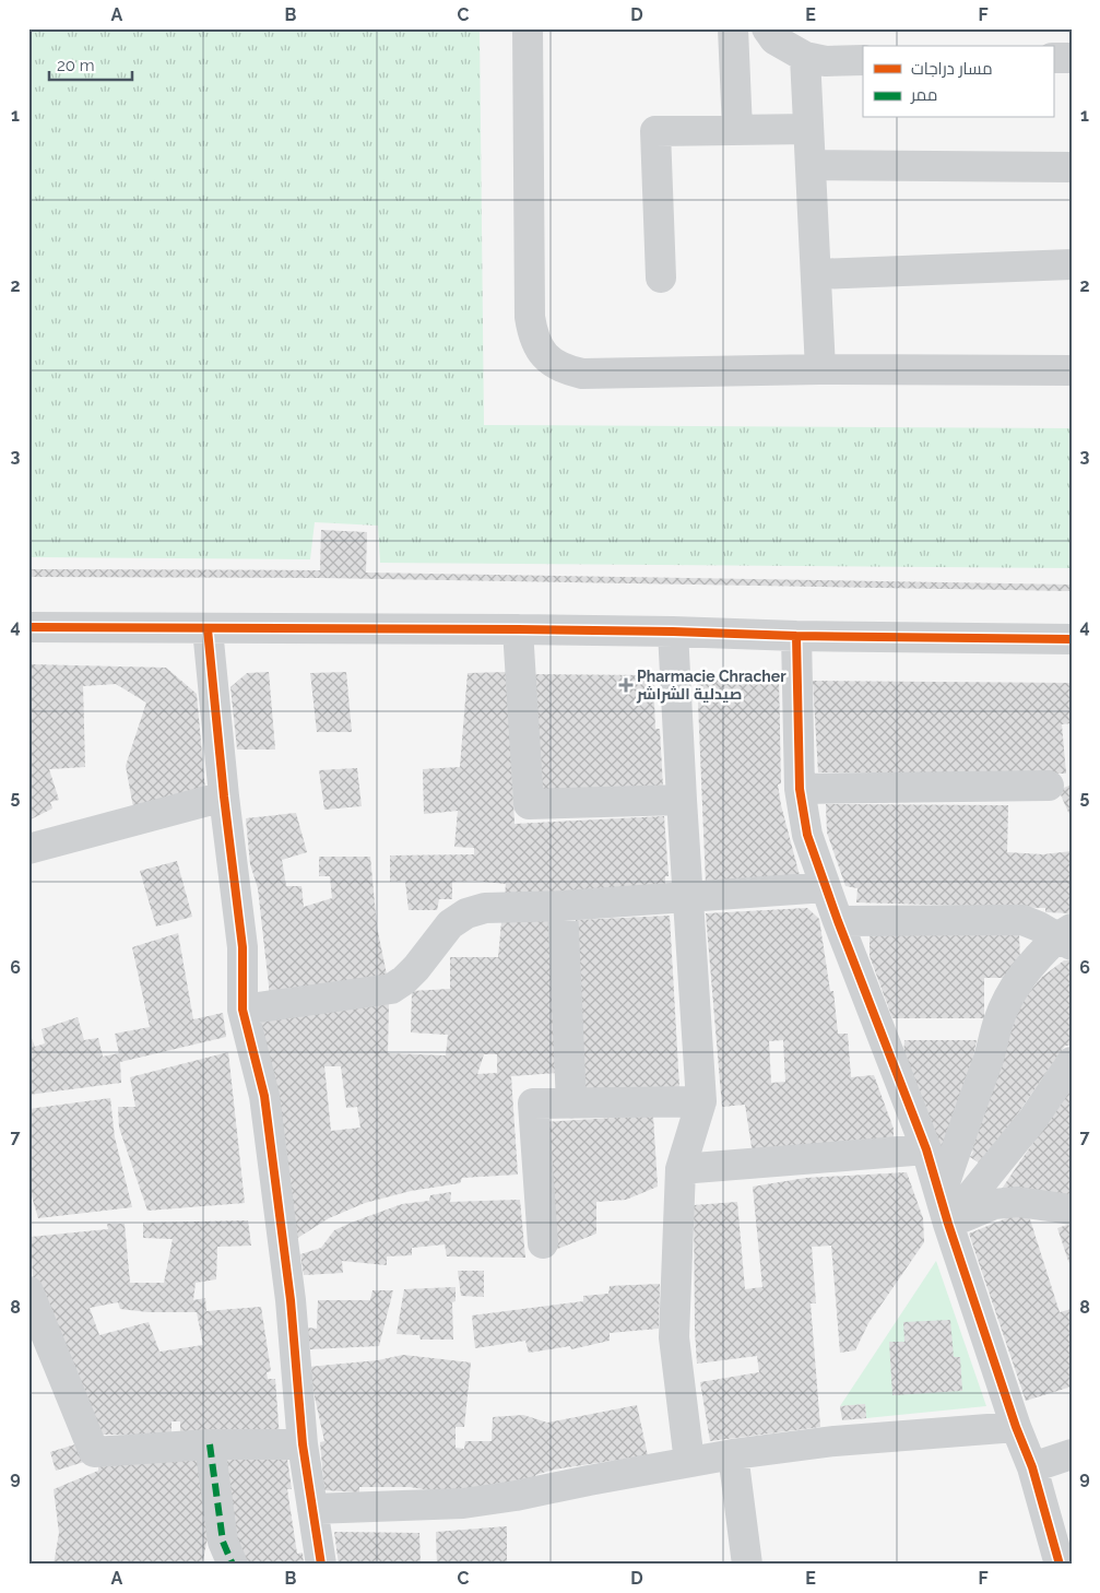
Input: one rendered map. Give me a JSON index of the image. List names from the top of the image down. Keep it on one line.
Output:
{"places":{"health":["Pharmacie Chracher صيدلية الشراشر"]},"legend":["مسار دراجات","ممر"],"scale_bar":"20 m","grid":{"columns":["A","B","C","D","E","F"],"rows":["1","2","3","4","5","6","7","8","9"]}}
